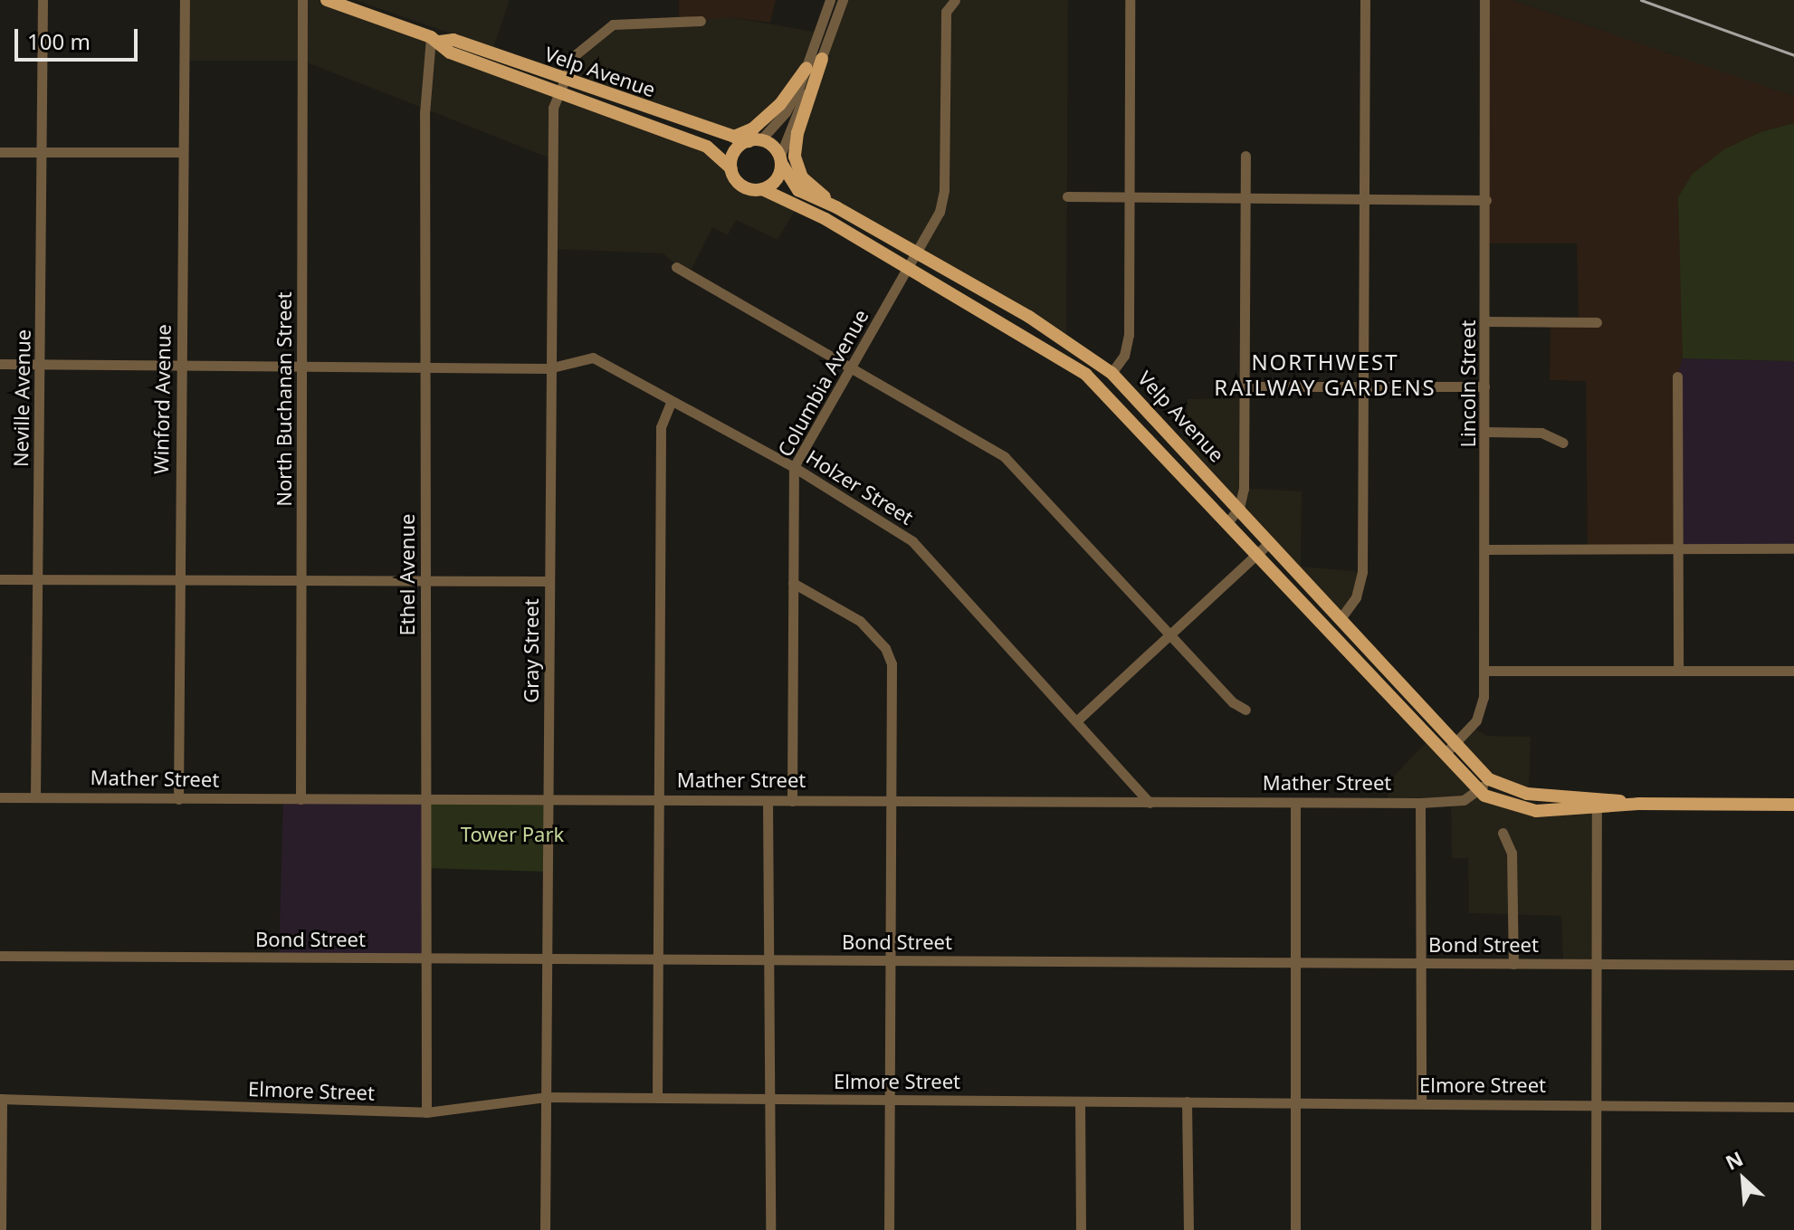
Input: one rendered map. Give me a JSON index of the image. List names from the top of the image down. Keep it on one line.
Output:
{"streets":{"main road":["Velp Avenue"],"street":["Columbia Avenue","Lincoln Street","Neville Avenue","Winford Avenue","North Buchanan Street","Holzer Street","Ethel Avenue","Gray Street","Mather Street","Bond Street","Elmore Street"]},"crossings":[["Velp Avenue","Columbia Avenue"],["Velp Avenue","Lincoln Street"],["Velp Avenue","Ethel Avenue"],["Velp Avenue","Gray Street"],["Velp Avenue","Mather Street"],["Columbia Avenue","Holzer Street"],["Columbia Avenue","Mather Street"],["Neville Avenue","Holzer Street"],["Neville Avenue","Mather Street"],["Winford Avenue","Holzer Street"],["Winford Avenue","Mather Street"],["North Buchanan Street","Holzer Street"],["North Buchanan Street","Mather Street"],["Holzer Street","Ethel Avenue"],["Holzer Street","Gray Street"],["Holzer Street","Mather Street"],["Ethel Avenue","Mather Street"],["Ethel Avenue","Bond Street"],["Ethel Avenue","Elmore Street"],["Gray Street","Mather Street"],["Gray Street","Bond Street"],["Gray Street","Elmore Street"]],"districts":["NORTHWEST RAILWAY GARDENS"],"parks":["Tower Park"],"scale_bar":"100 m","north":"top left"}
